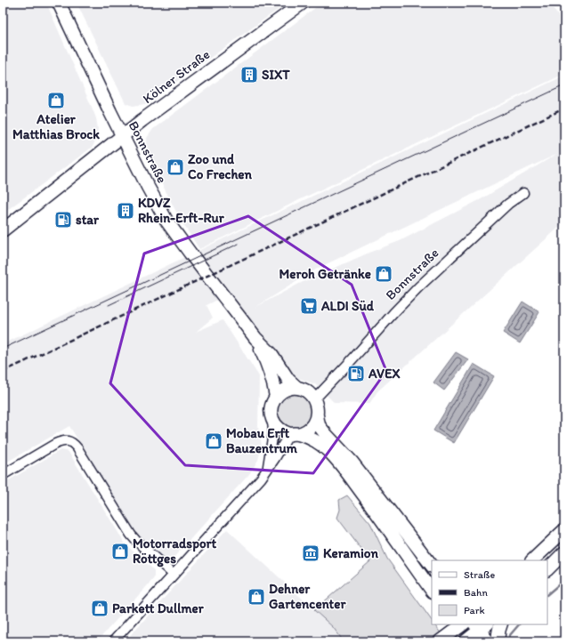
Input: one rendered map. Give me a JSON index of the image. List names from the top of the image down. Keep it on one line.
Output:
{"streets":{"main road":["Kölner Straße","Bonnstraße"]},"crossings":[["Kölner Straße","Bonnstraße"]],"places":{"building":["SIXT","KDVZ Rhein-Erft-Rur"],"shop":["Atelier Matthias Brock","Zoo und Co Frechen","Meroh Getränke","Mobau Erft Bauzentrum","Motorradsport Röttges","Dehner Gartencenter","Parkett Dullmer"],"fuel station":["star","AVEX"],"supermarket":["ALDI Süd"],"museum":["Keramion"]},"legend":["Straße","Bahn","Park"]}
